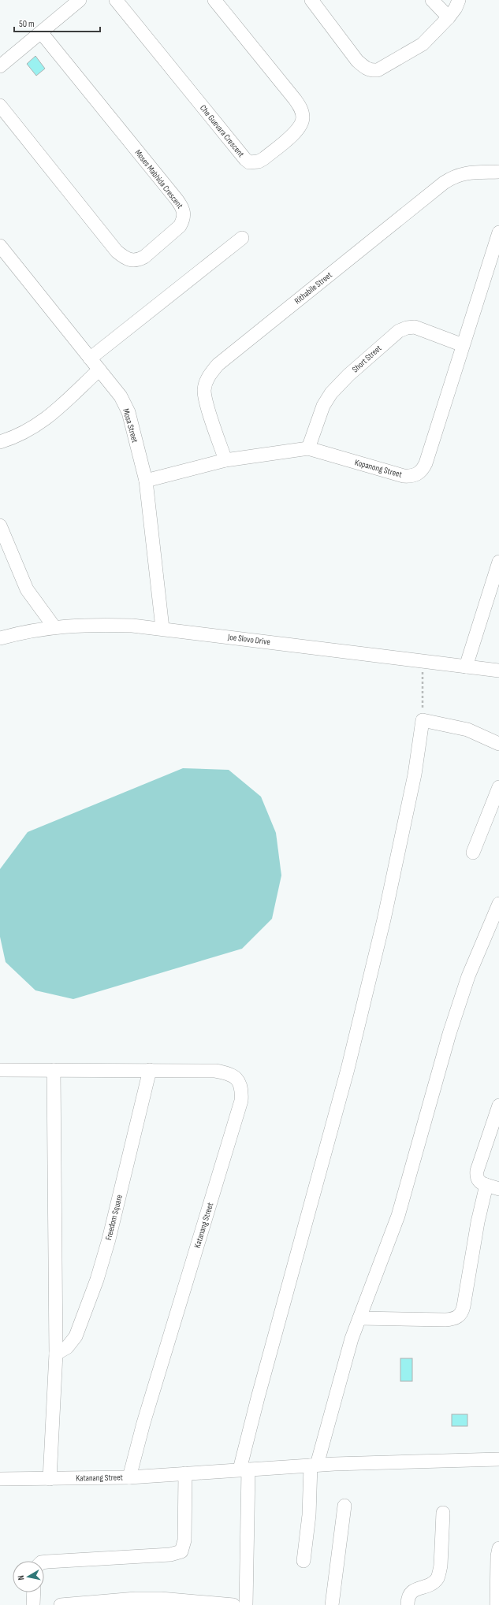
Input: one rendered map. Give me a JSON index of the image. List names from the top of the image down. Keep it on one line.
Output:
{"streets":{"street":["Che Guevara Crescent","Moses Mabhida Crescent","Rithabile Street","Short Street","Mosa Street","Kopanong Street","Joe Slovo Drive","Freedom Square","Katanang Street"]},"crossings":[["Rithabile Street","Kopanong Street"],["Short Street","Kopanong Street"],["Mosa Street","Kopanong Street"],["Mosa Street","Joe Slovo Drive"],["Freedom Square","Katanang Street"]],"scale_bar":"50 m","north":"left"}
